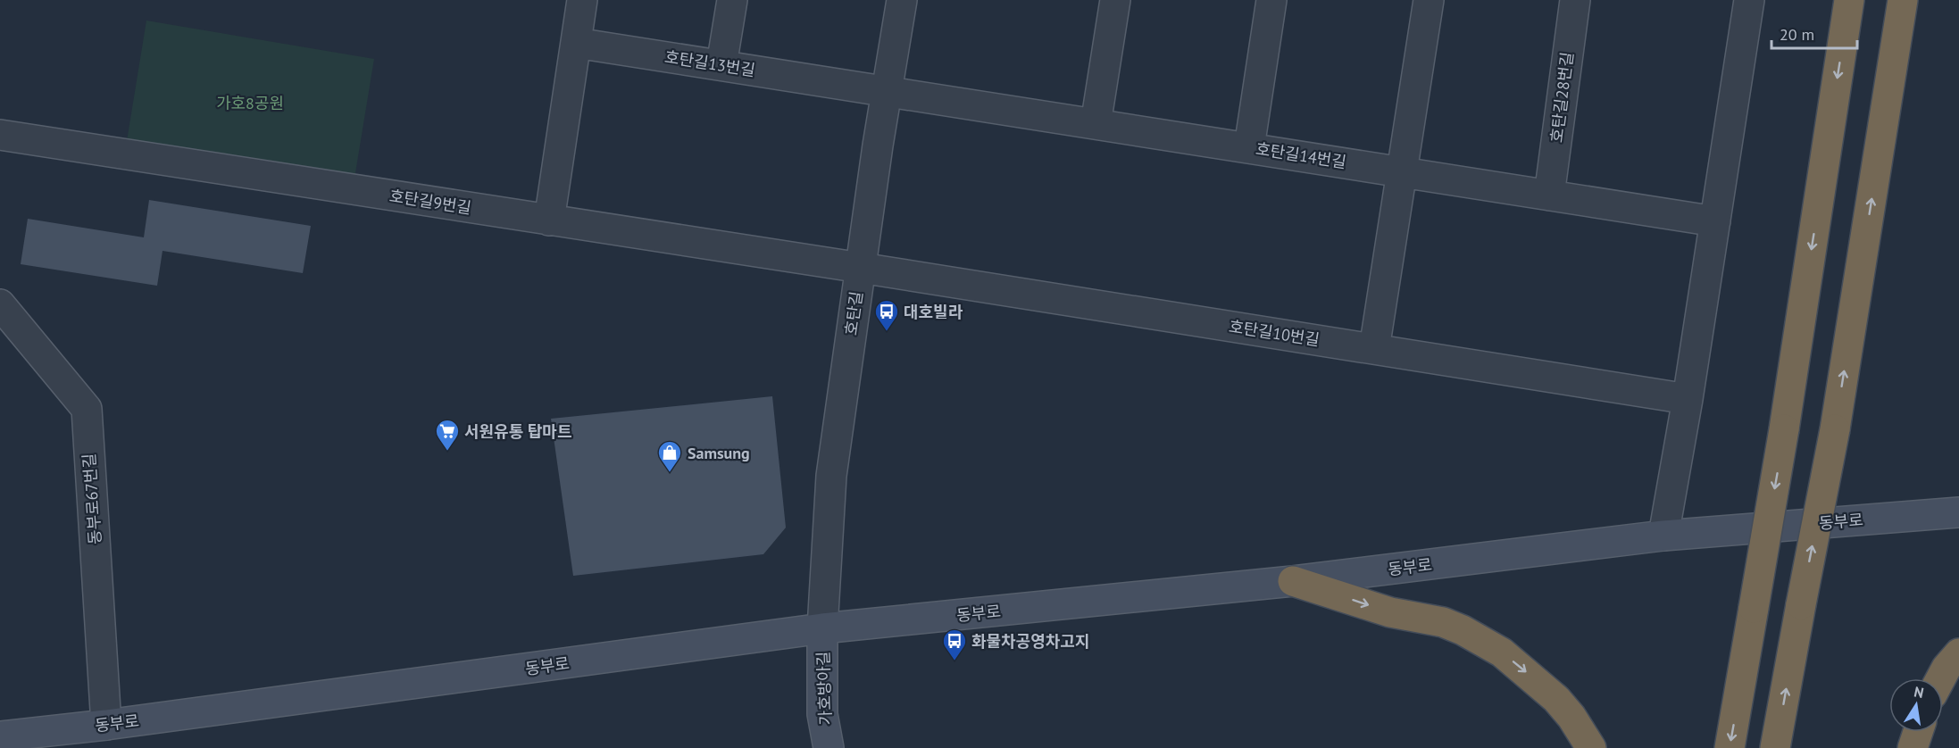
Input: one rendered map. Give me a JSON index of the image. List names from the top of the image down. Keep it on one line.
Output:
{"streets":{"street":["호탄길13번길","호탄길28번길","호탄길14번길","호탄길9번길","호탄길","호탄길10번길","동부로67번길","동부로","가호방아길"]},"crossings":[["호탄길13번길","호탄길14번길"],["호탄길13번길","호탄길"],["호탄길28번길","호탄길14번길"],["호탄길14번길","호탄길"],["호탄길9번길","호탄길"],["호탄길9번길","호탄길10번길"],["호탄길","호탄길10번길"],["호탄길","동부로"],["호탄길","가호방아길"],["동부로67번길","동부로"],["동부로","가호방아길"]],"parks":["가호8공원"],"places":{"bus stop":["대호빌라","화물차공영차고지"],"supermarket":["서원유통 탑마트"],"shop":["Samsung"]},"scale_bar":"20 m","north":"top"}
